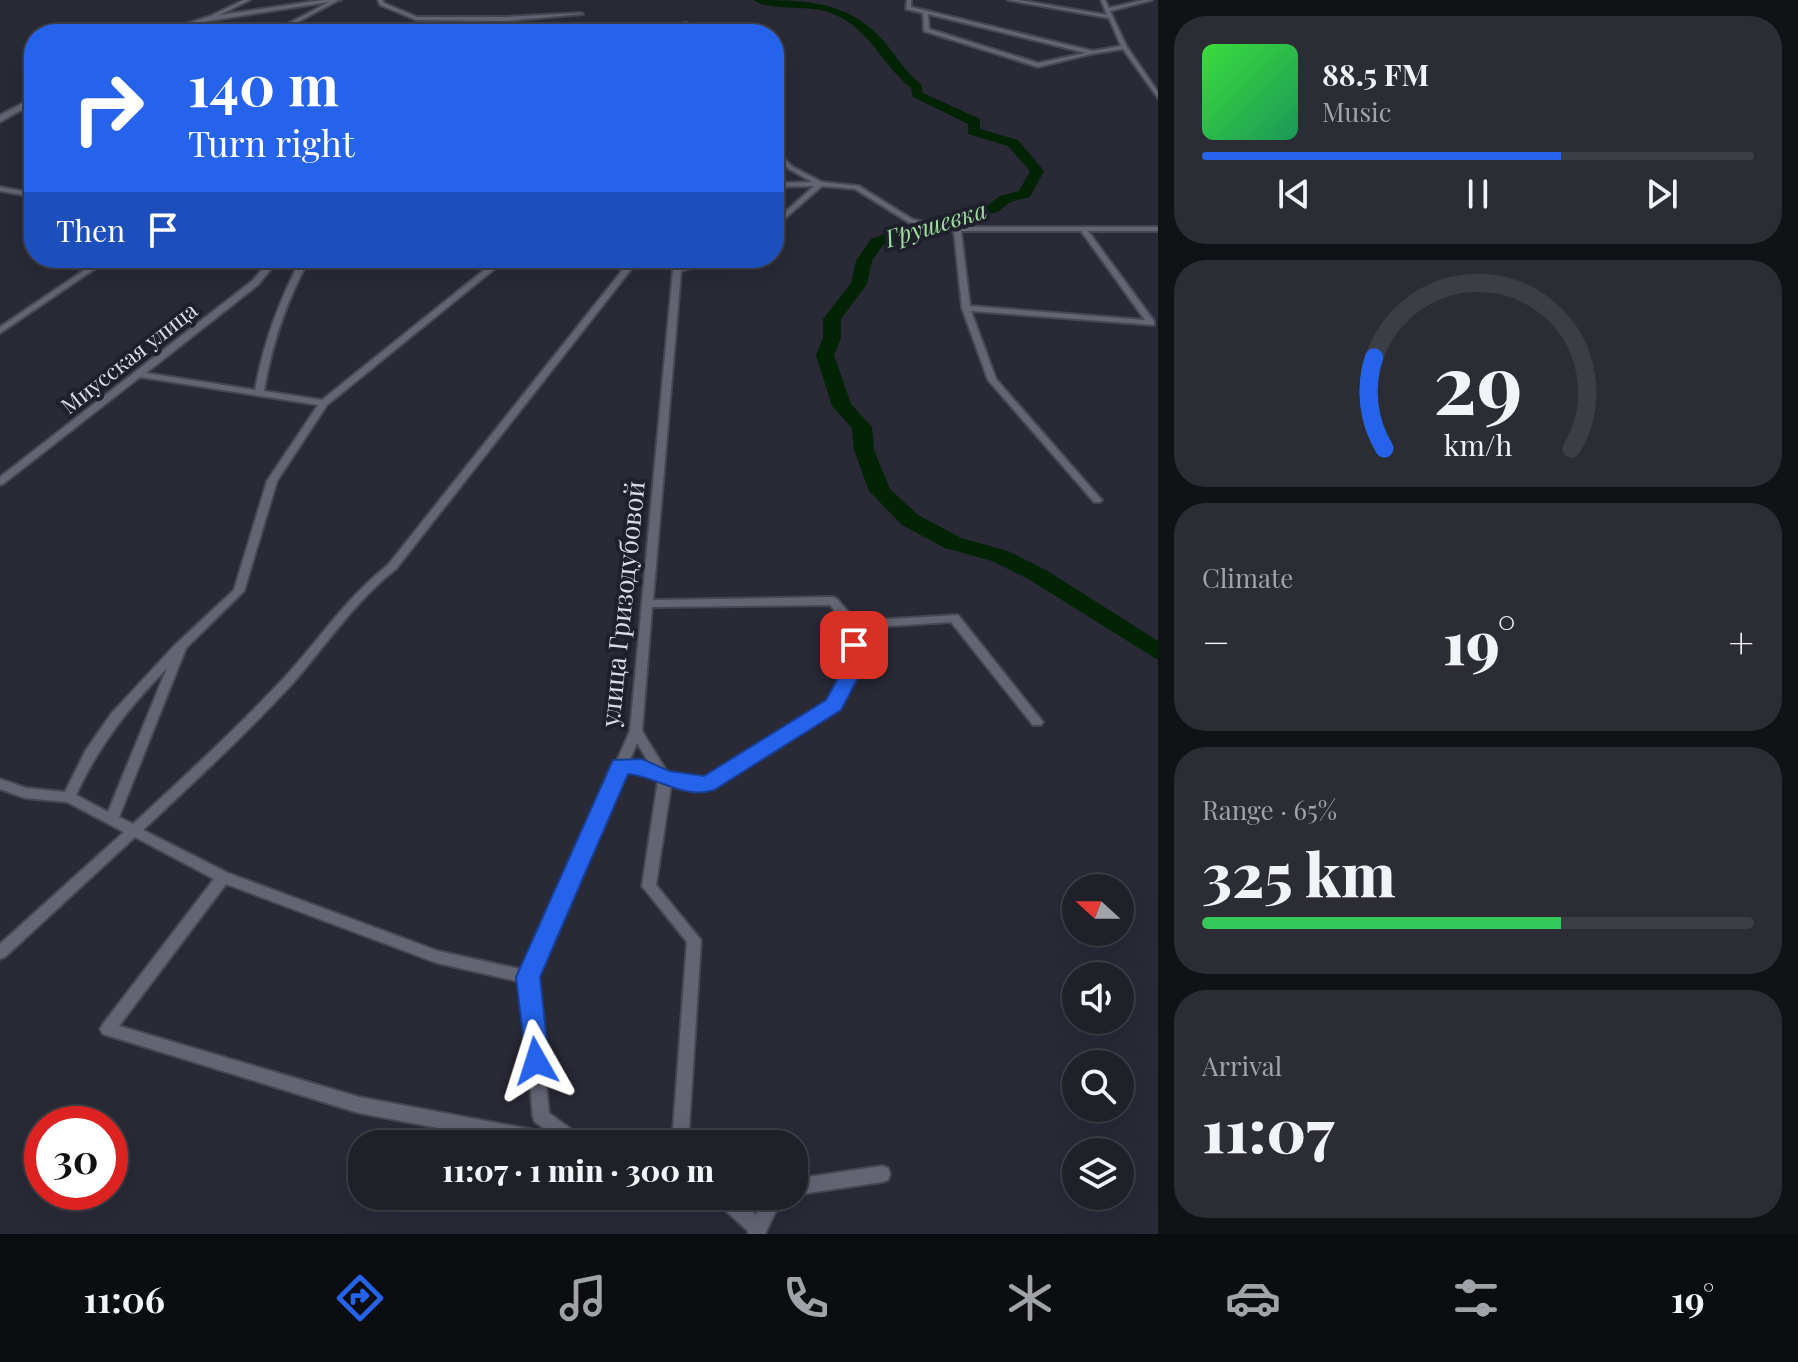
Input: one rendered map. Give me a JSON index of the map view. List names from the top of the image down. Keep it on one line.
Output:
{"streets":{"street":["Миусская улица","улица Гризодубовой"]},"water":["Грушевка"],"north":"left","page":{"turn":["140 m","Turn right"],"song":["88.5 FM","Music"],"then":"Then","tile":["Climate",["Range · 65%","325 km"],["Arrival","11:07"]],"heat":["−","19°","+"],"limit":"30","trip":"11:07 · 1 min · 300 m","tabs":["11:06","19°"],"gauge":["29","km/h"]}}
